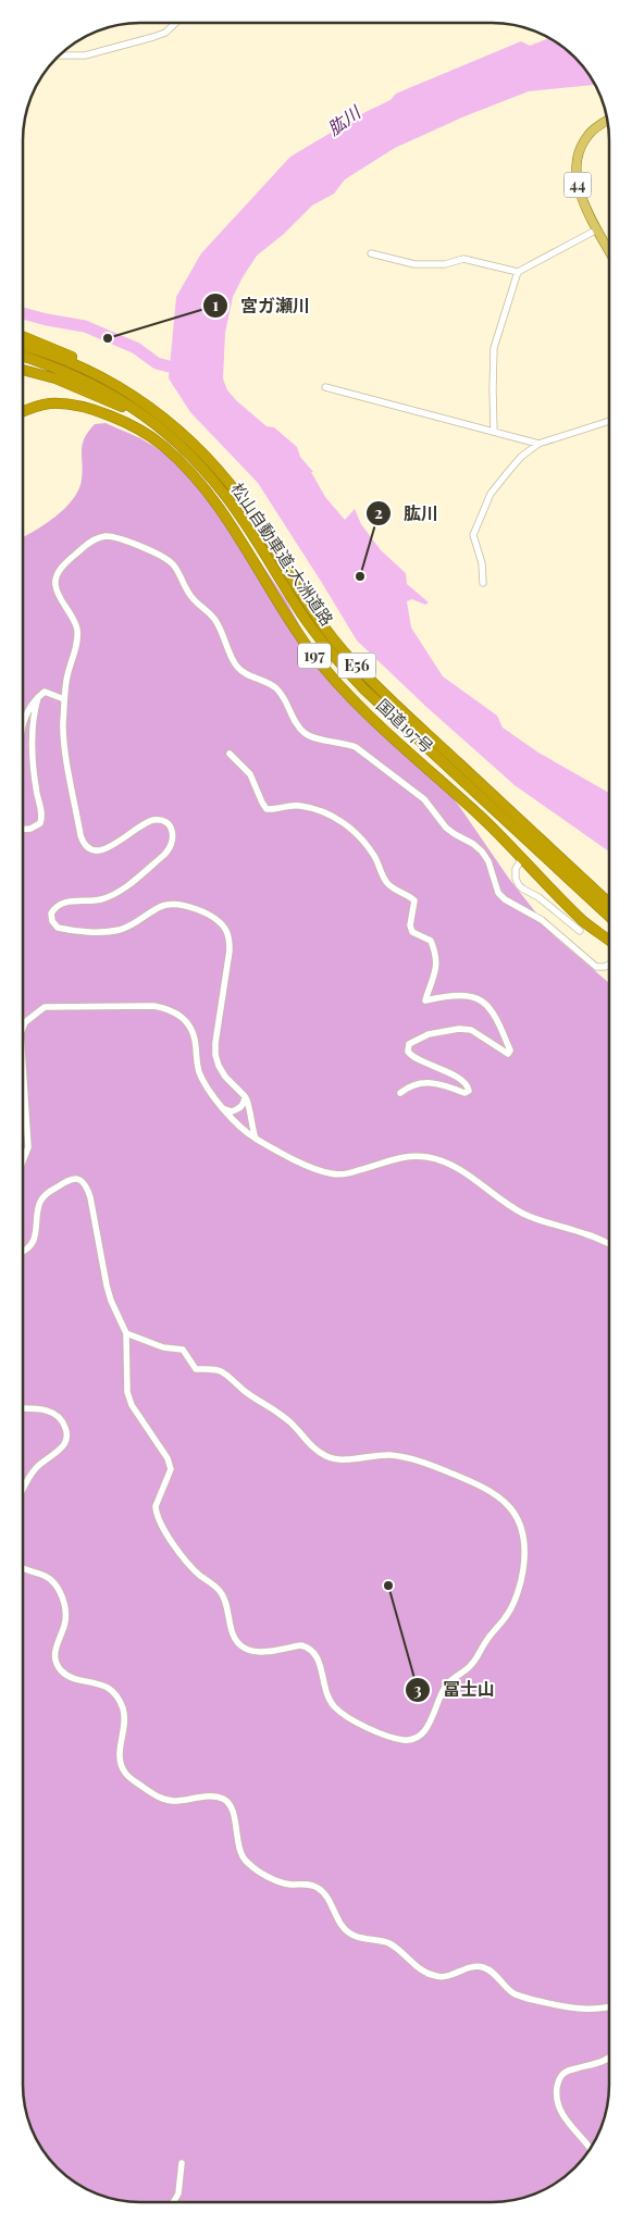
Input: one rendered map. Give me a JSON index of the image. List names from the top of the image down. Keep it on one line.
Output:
{"streets":{"highway":["松山自動車道;大洲道路","197","E56","国道197号"],"main road":["44"]},"water":["肱川"],"places":["宮ガ瀬川","肱川","冨士山"]}
